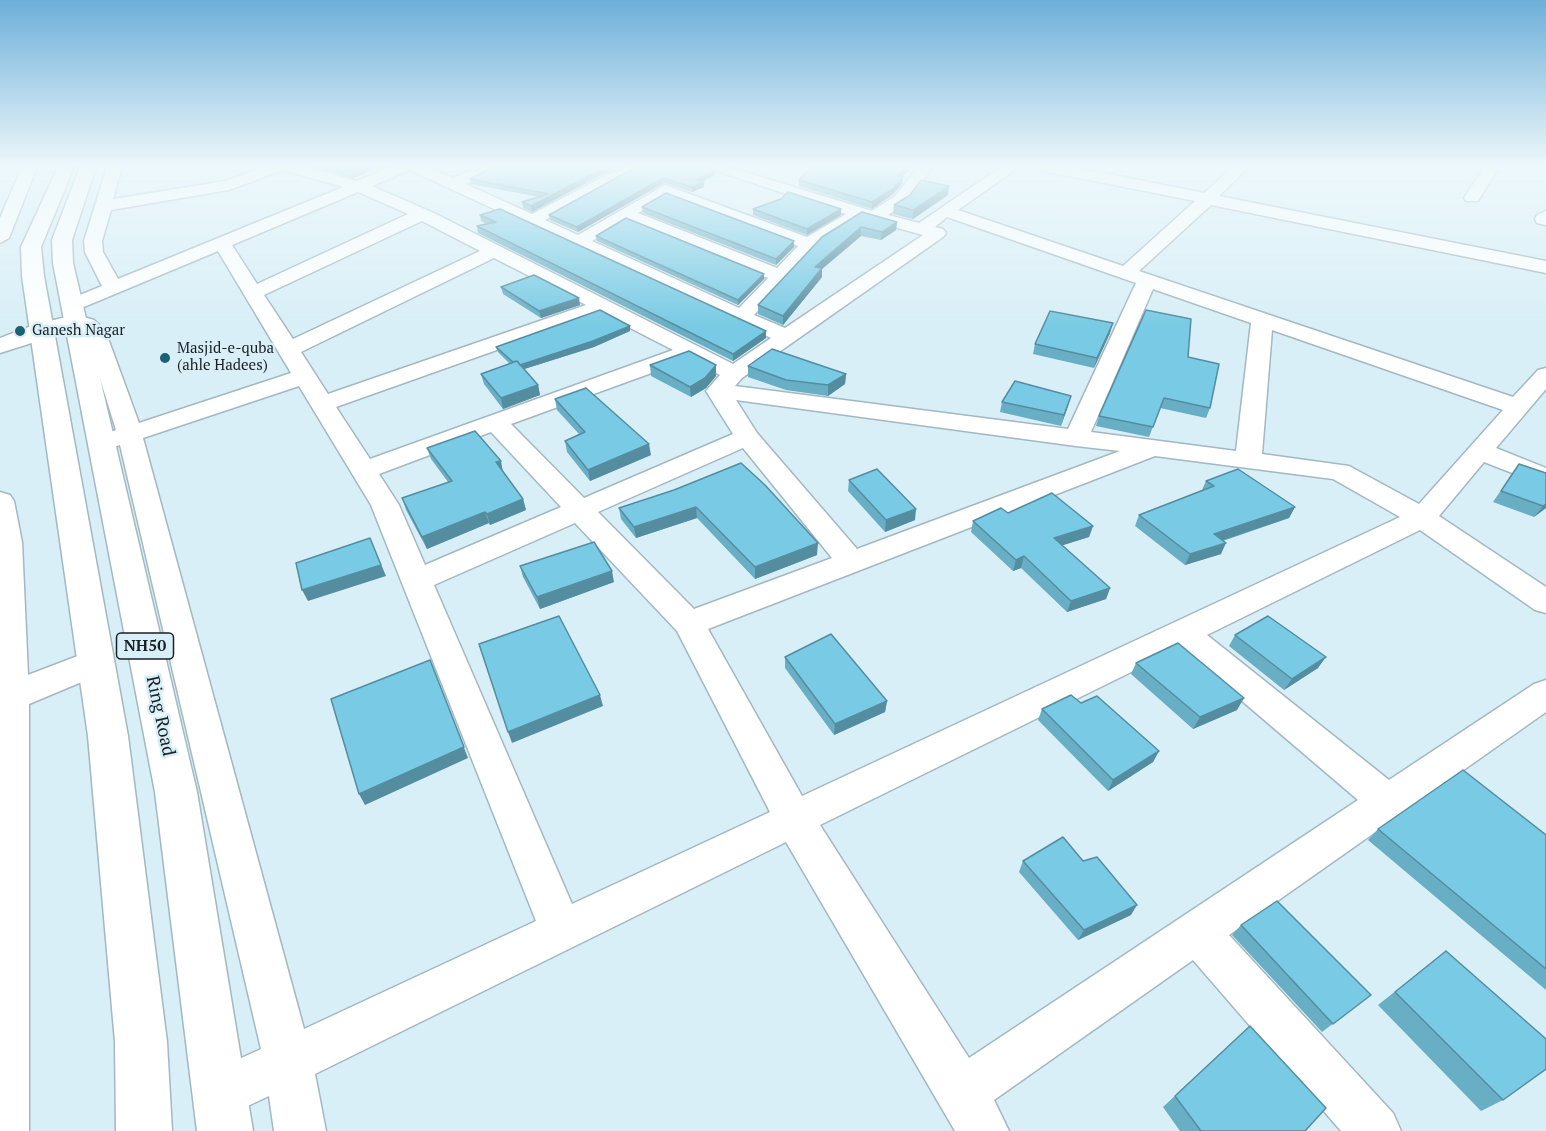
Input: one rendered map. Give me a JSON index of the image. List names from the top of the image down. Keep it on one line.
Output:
{"streets":{"main road":["NH50","Ring Road"]},"places":["Ganesh Nagar","Masjid-e-quba (ahle Hadees)"]}
